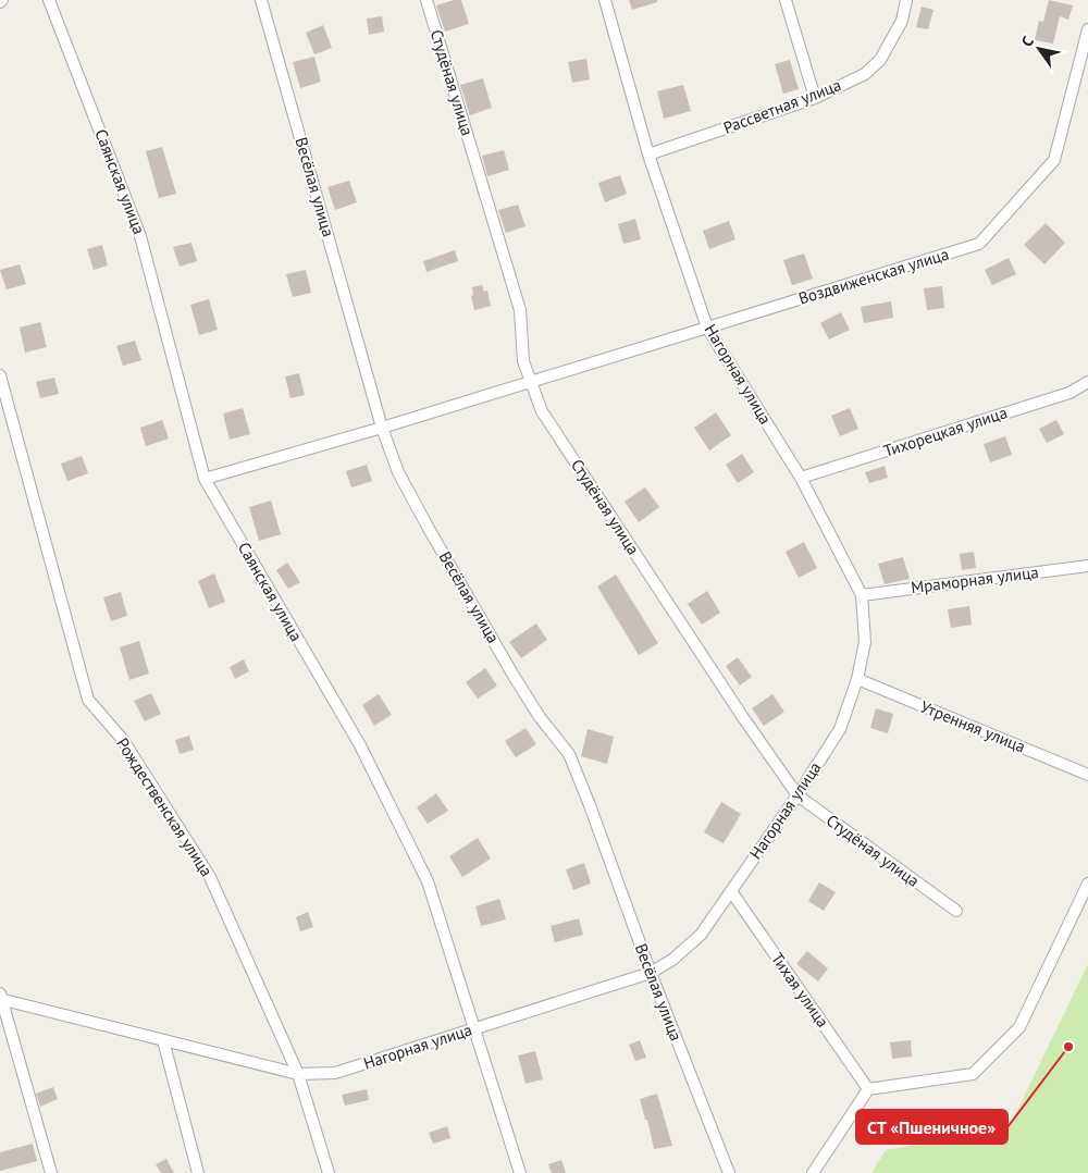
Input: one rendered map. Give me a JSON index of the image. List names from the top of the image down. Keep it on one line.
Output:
{"streets":{"street":["Студёная улица","Рассветная улица","Саянская улица","Весёлая улица","Воздвиженская улица","Нагорная улица","Тихорецкая улица","Мраморная улица","Утренняя улица","Рождественская улица","Тихая улица"]},"crossings":[["Студёная улица","Воздвиженская улица"],["Студёная улица","Нагорная улица"],["Рассветная улица","Нагорная улица"],["Саянская улица","Воздвиженская улица"],["Саянская улица","Нагорная улица"],["Весёлая улица","Воздвиженская улица"],["Весёлая улица","Нагорная улица"],["Воздвиженская улица","Нагорная улица"],["Нагорная улица","Тихорецкая улица"],["Нагорная улица","Мраморная улица"],["Нагорная улица","Утренняя улица"],["Нагорная улица","Рождественская улица"],["Нагорная улица","Тихая улица"]],"places":["СТ «Пшеничное»"],"north":"top left"}
